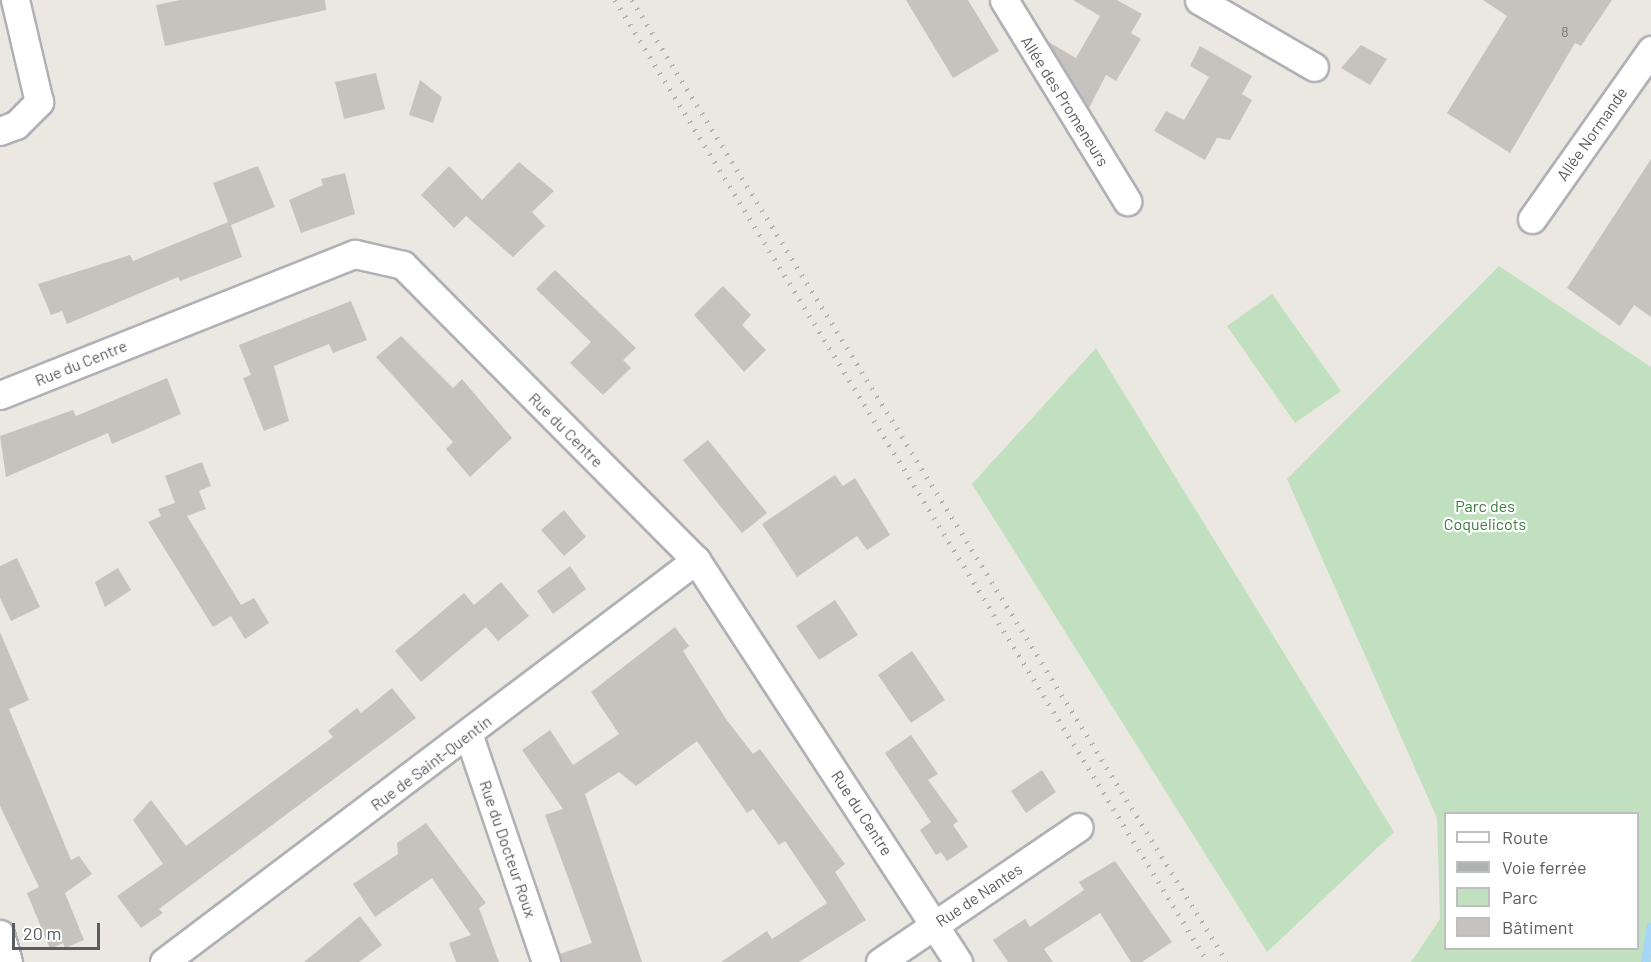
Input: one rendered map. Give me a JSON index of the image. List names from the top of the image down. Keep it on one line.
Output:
{"streets":{"street":["Allée des Promeneurs","Allée Normande","Rue du Centre","Rue de Saint-Quentin","Rue du Docteur Roux","Rue de Nantes"]},"crossings":[["Rue du Centre","Rue de Saint-Quentin"],["Rue du Centre","Rue de Nantes"],["Rue de Saint-Quentin","Rue du Docteur Roux"]],"parks":["Parc des Coquelicots"],"house_numbers":["8"],"legend":["Route","Voie ferrée","Parc","Bâtiment"],"scale_bar":"20 m"}
